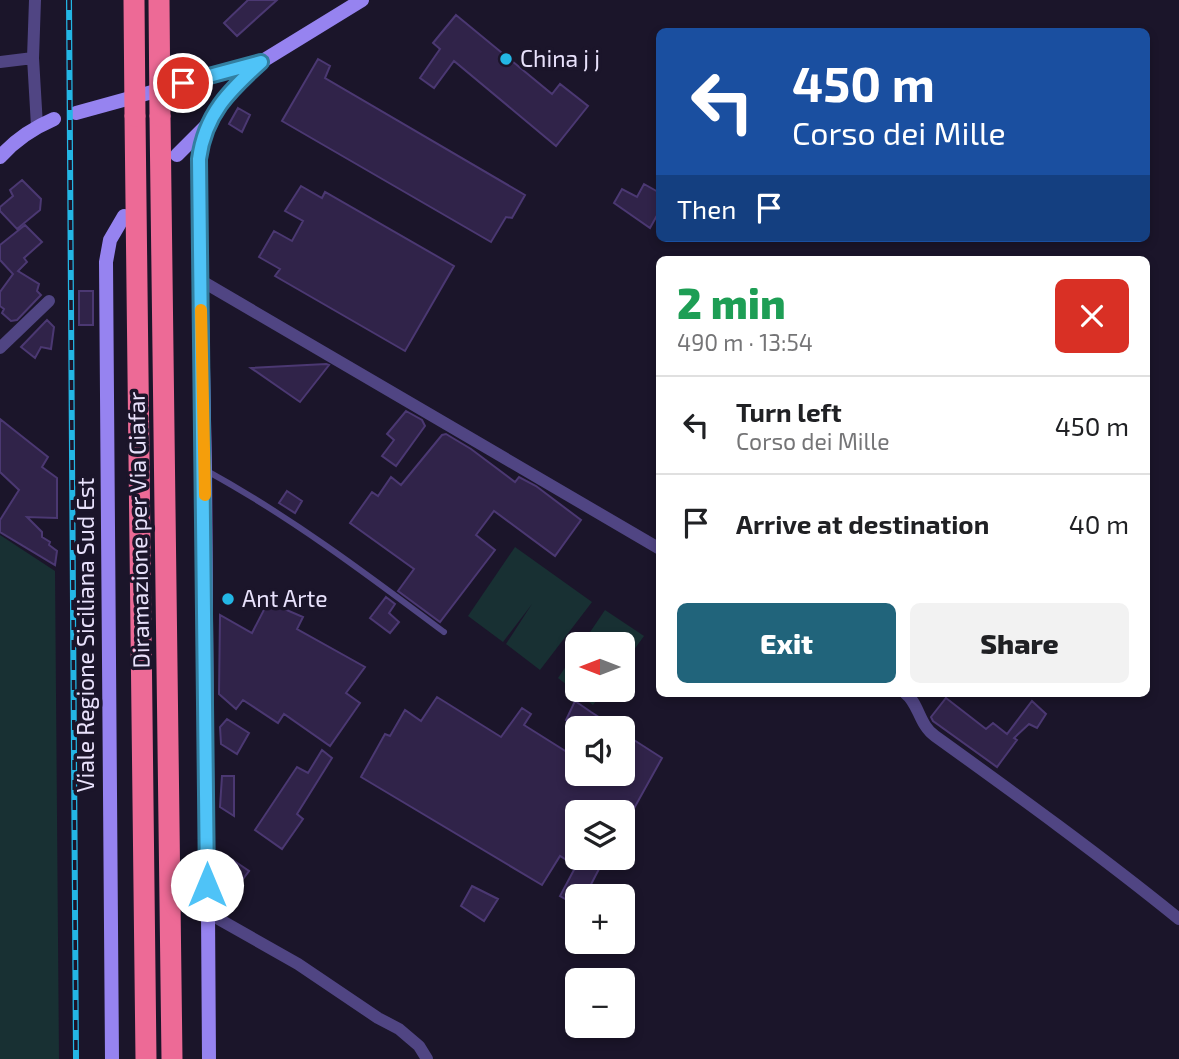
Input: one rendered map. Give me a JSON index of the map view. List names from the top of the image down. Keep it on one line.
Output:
{"streets":{"highway":["Diramazione per Via Giafar"],"street":["Viale Regione Siciliana Sud Est"]},"places":["China j j","Ant Arte"],"north":"left","page":{"turn":["450 m","Corso dei Mille"],"then":"Then","heading":["2 min","490 m · 13:54"],"list":[{"name":"Turn left","note":"Corso dei Mille","value":"450 m"},{"name":"Arrive at destination","value":"40 m"}],"buttons":["Exit","Share"],"map_buttons":["+","−"]}}
